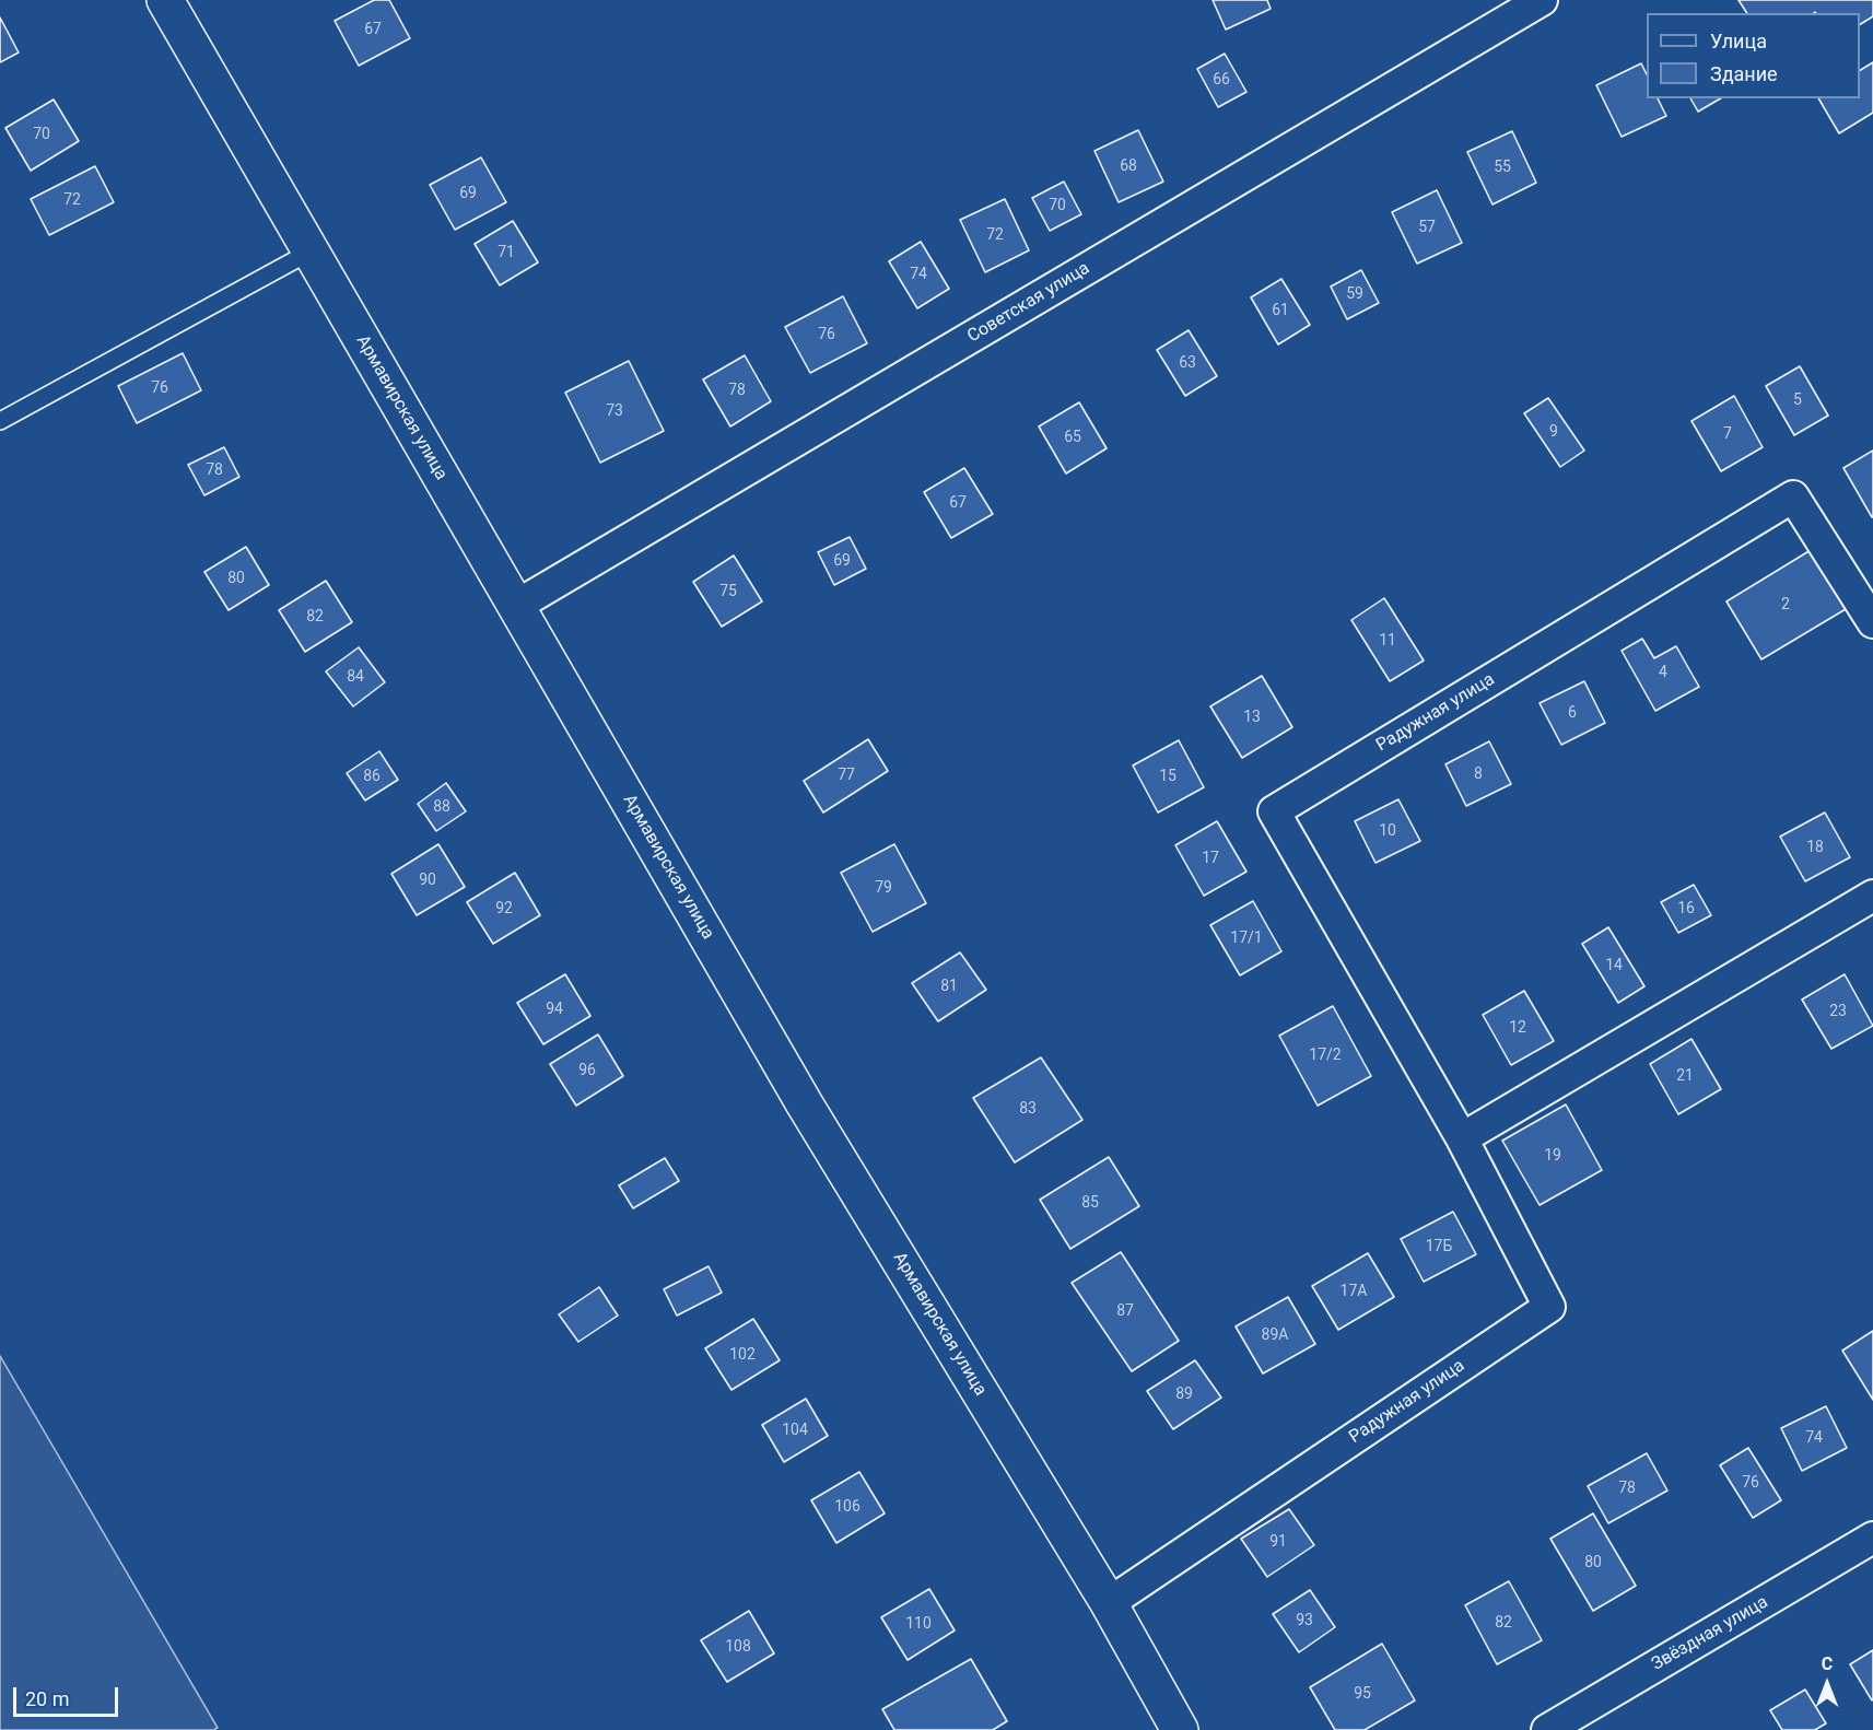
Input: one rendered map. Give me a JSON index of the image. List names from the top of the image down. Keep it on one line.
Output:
{"streets":{"main road":["Армавирская улица"],"street":["Советская улица","Радужная улица","Звёздная улица"]},"crossings":[["Советская улица","Армавирская улица"],["Армавирская улица","Радужная улица"]],"house_numbers":["67","66","70","68","55","69","72","70","57","72","71","74","59","61","76","63","76","78","5","73","9","7","65","78","67","69","80","75","2","82","11","4","84","6","13","8","77","86","15","88","10","18","17","90","79","92","16","17/1","14","81","94","23","12","17/2","96","21","83","19","85","17Б","17А","87","89А","102","89","104","74","76","78","106","91","80","93","82","110","108","95"],"legend":["Улица","Здание"],"scale_bar":"20 m","north":"top"}
